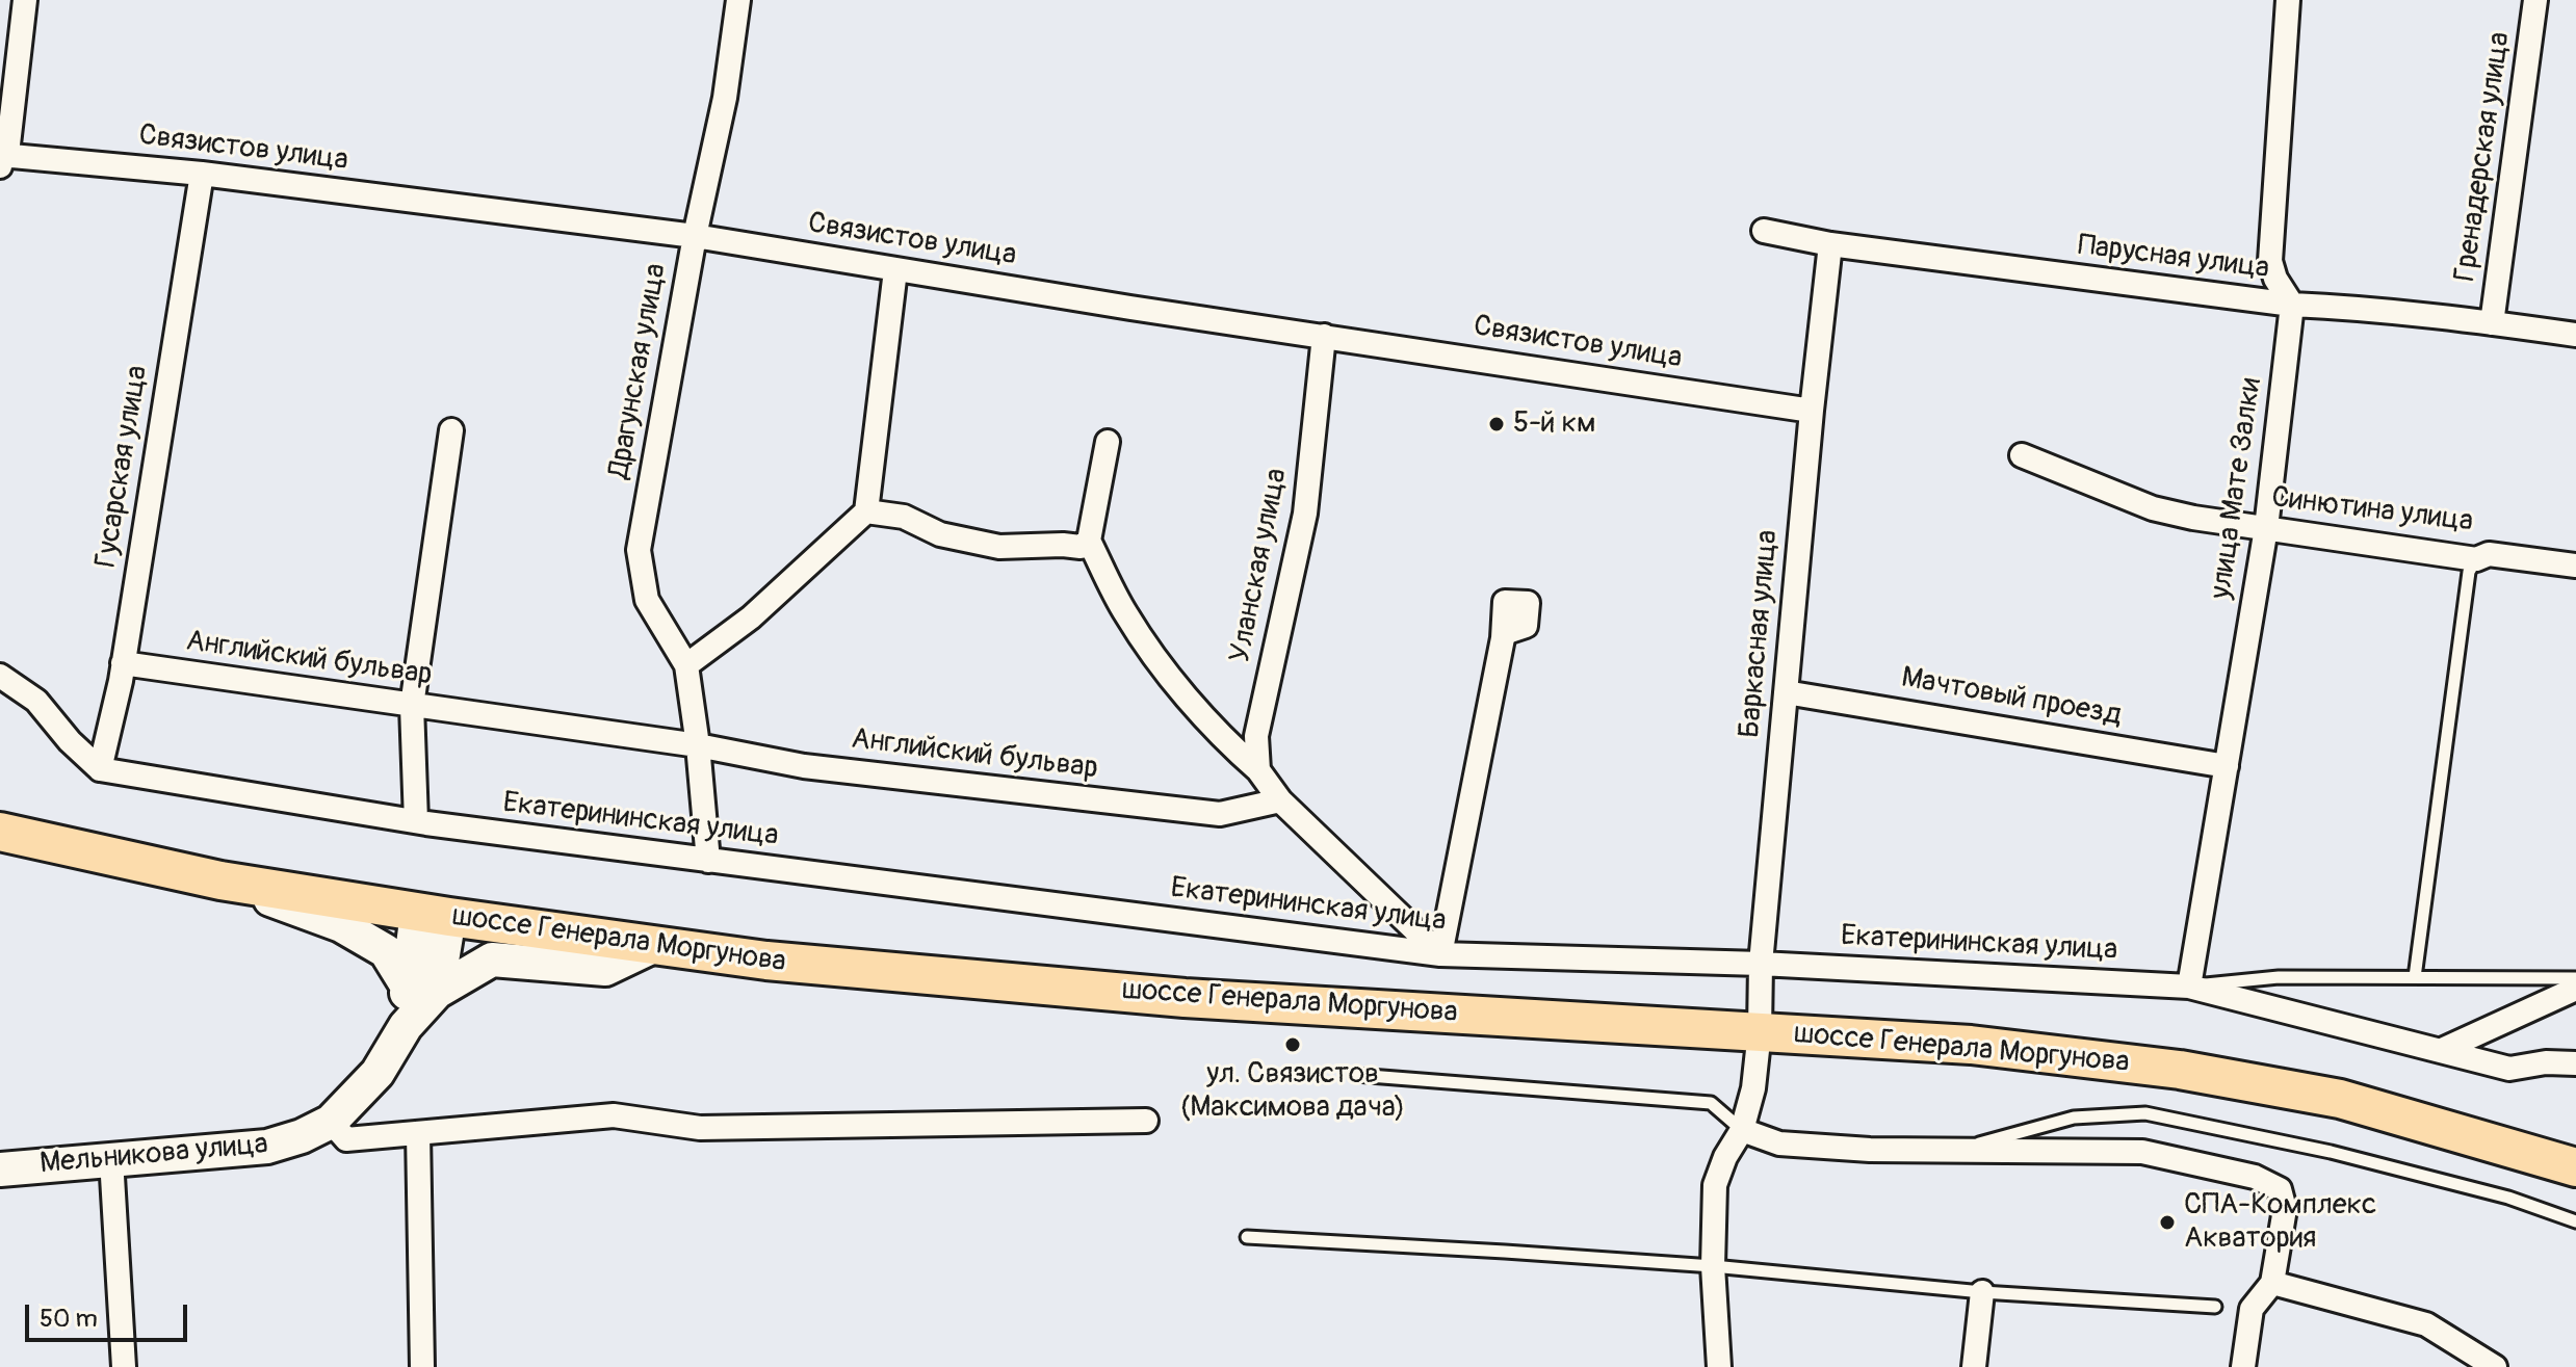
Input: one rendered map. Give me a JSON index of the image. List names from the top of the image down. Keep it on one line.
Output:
{"streets":{"main road":["шоссе Генерала Моргунова"],"street":["Связистов улица","Гренадерская улица","Парусная улица","Драгунская улица","Гусарская улица","улица Мате Залки","Синютина улица","Уланская улица","Баркасная улица","Английский бульвар","Мачтовый проезд","Екатерининская улица","Мельникова улица"]},"crossings":[["Связистов улица","Драгунская улица"],["Связистов улица","Гусарская улица"],["Связистов улица","Уланская улица"],["Связистов улица","Баркасная улица"],["Гренадерская улица","Парусная улица"],["Парусная улица","улица Мате Залки"],["Парусная улица","Баркасная улица"],["Драгунская улица","Английский бульвар"],["Драгунская улица","Екатерининская улица"],["Гусарская улица","Английский бульвар"],["Гусарская улица","Екатерининская улица"],["улица Мате Залки","Синютина улица"],["улица Мате Залки","Мачтовый проезд"],["улица Мате Залки","Екатерининская улица"],["Баркасная улица","Мачтовый проезд"],["Баркасная улица","Екатерининская улица"],["Баркасная улица","шоссе Генерала Моргунова"],["шоссе Генерала Моргунова","Мельникова улица"]],"places":["5-й км","ул. Связистов (Максимова дача)","СПА-Комплекс Акватория"],"scale_bar":"50 m"}
